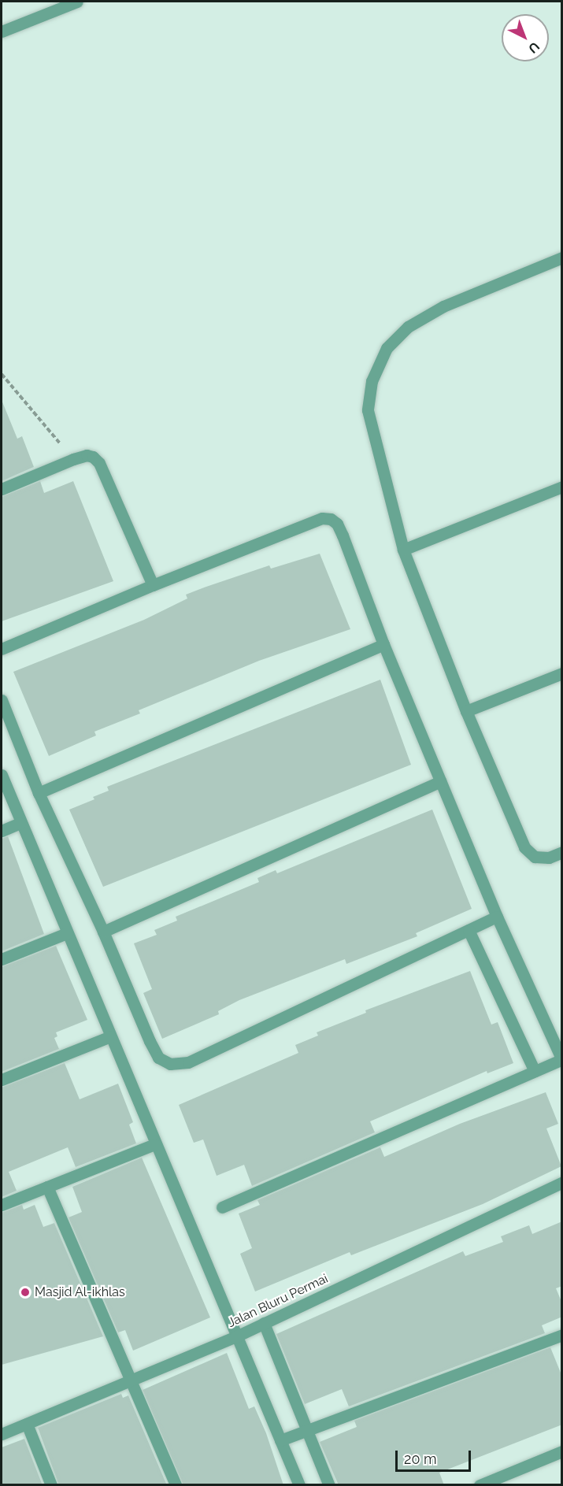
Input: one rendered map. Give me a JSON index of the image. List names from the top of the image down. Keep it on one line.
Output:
{"streets":{"street":["Jalan Bluru Permai"]},"places":["Masjid Al-ikhlas"],"scale_bar":"20 m","north":"bottom right"}
